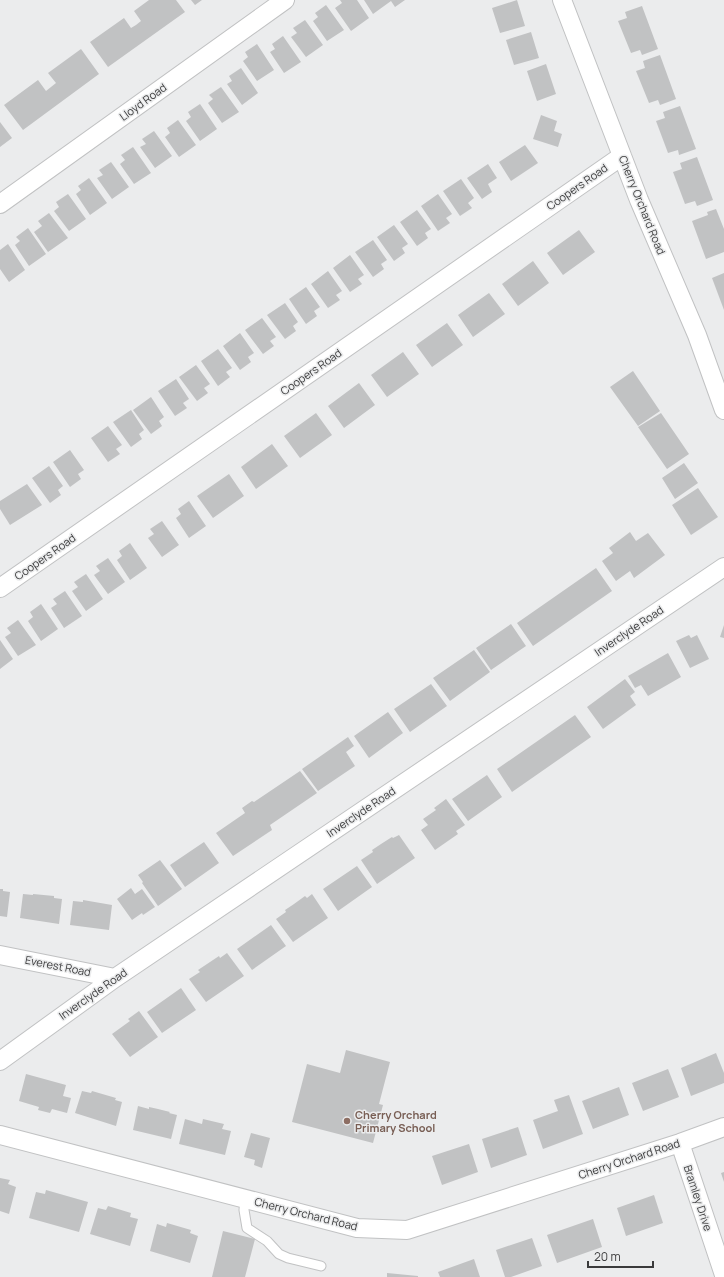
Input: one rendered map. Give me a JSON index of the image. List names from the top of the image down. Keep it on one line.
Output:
{"streets":{"street":["Lloyd Road","Coopers Road","Cherry Orchard Road","Inverclyde Road","Everest Road","Bramley Drive"]},"crossings":[["Coopers Road","Cherry Orchard Road"],["Cherry Orchard Road","Bramley Drive"],["Inverclyde Road","Everest Road"]],"places":["Cherry Orchard Primary School"],"scale_bar":"20 m"}
